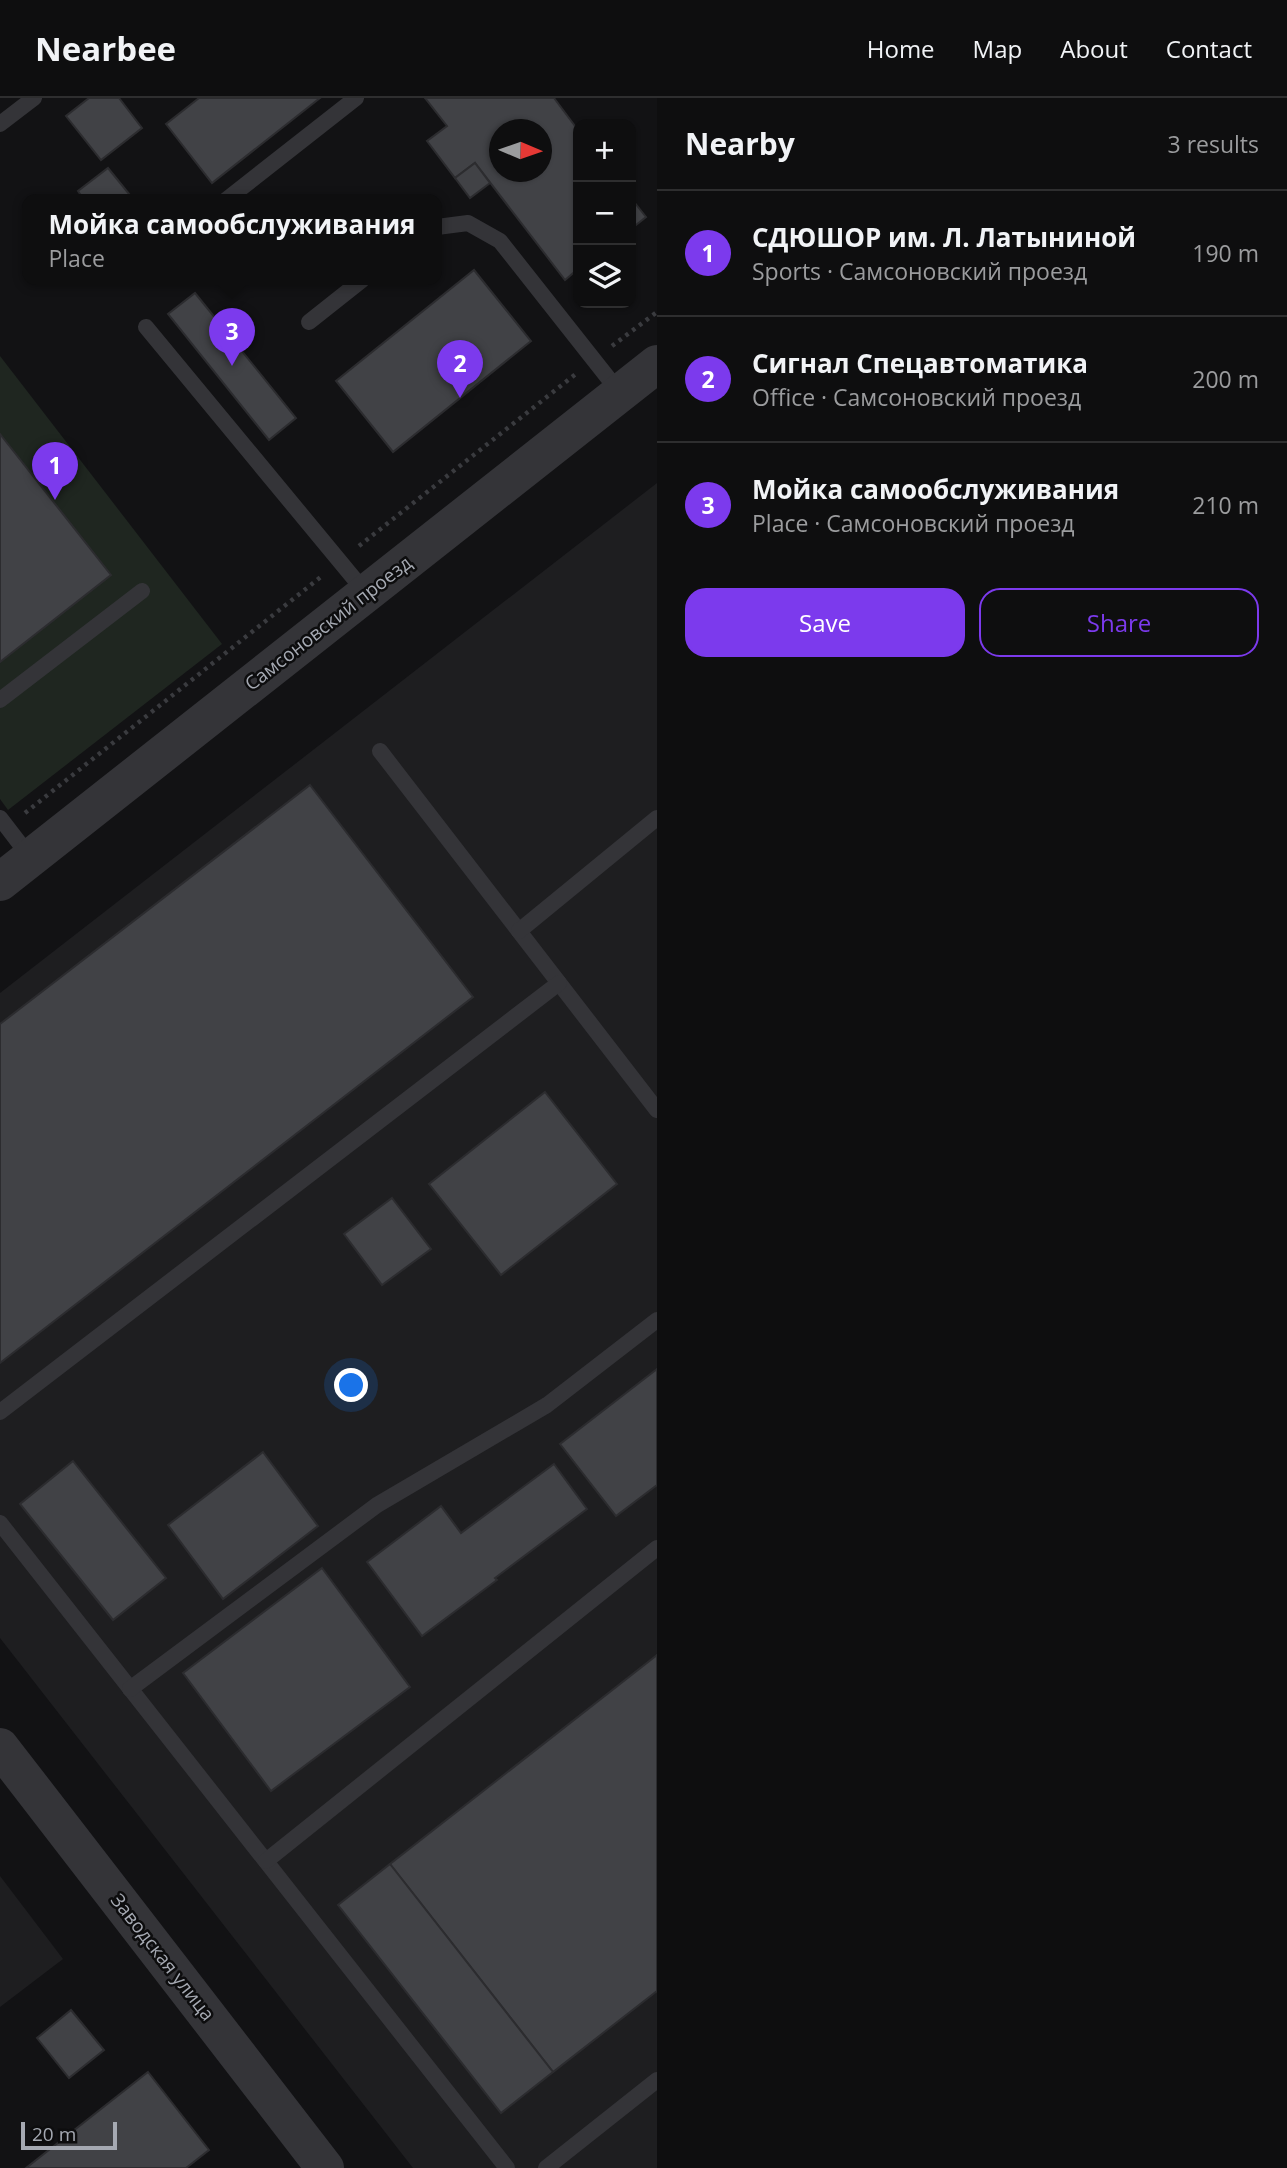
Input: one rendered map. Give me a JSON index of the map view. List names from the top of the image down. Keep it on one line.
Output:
{"streets":{"street":["Самсоновский проезд","Заводская улица"]},"scale_bar":"20 m","north":"right","page":{"header":"Nearbee","nav":["Home","Map","About","Contact"],"heading":["Nearby","3 results"],"map_buttons":["+","−"],"list":[{"mark":"1","name":"СДЮШОР им. Л. Латыниной","note":"Sports · Самсоновский проезд","value":"190 m"},{"mark":"2","name":"Сигнал Спецавтоматика","note":"Office · Самсоновский проезд","value":"200 m"},{"mark":"3","name":"Мойка самообслуживания","note":"Place · Самсоновский проезд","value":"210 m"}],"popup":["Мойка самообслуживания","Place"],"pins":["3","2","1"],"buttons":["Save","Share"],"scale":"20 m"}}
